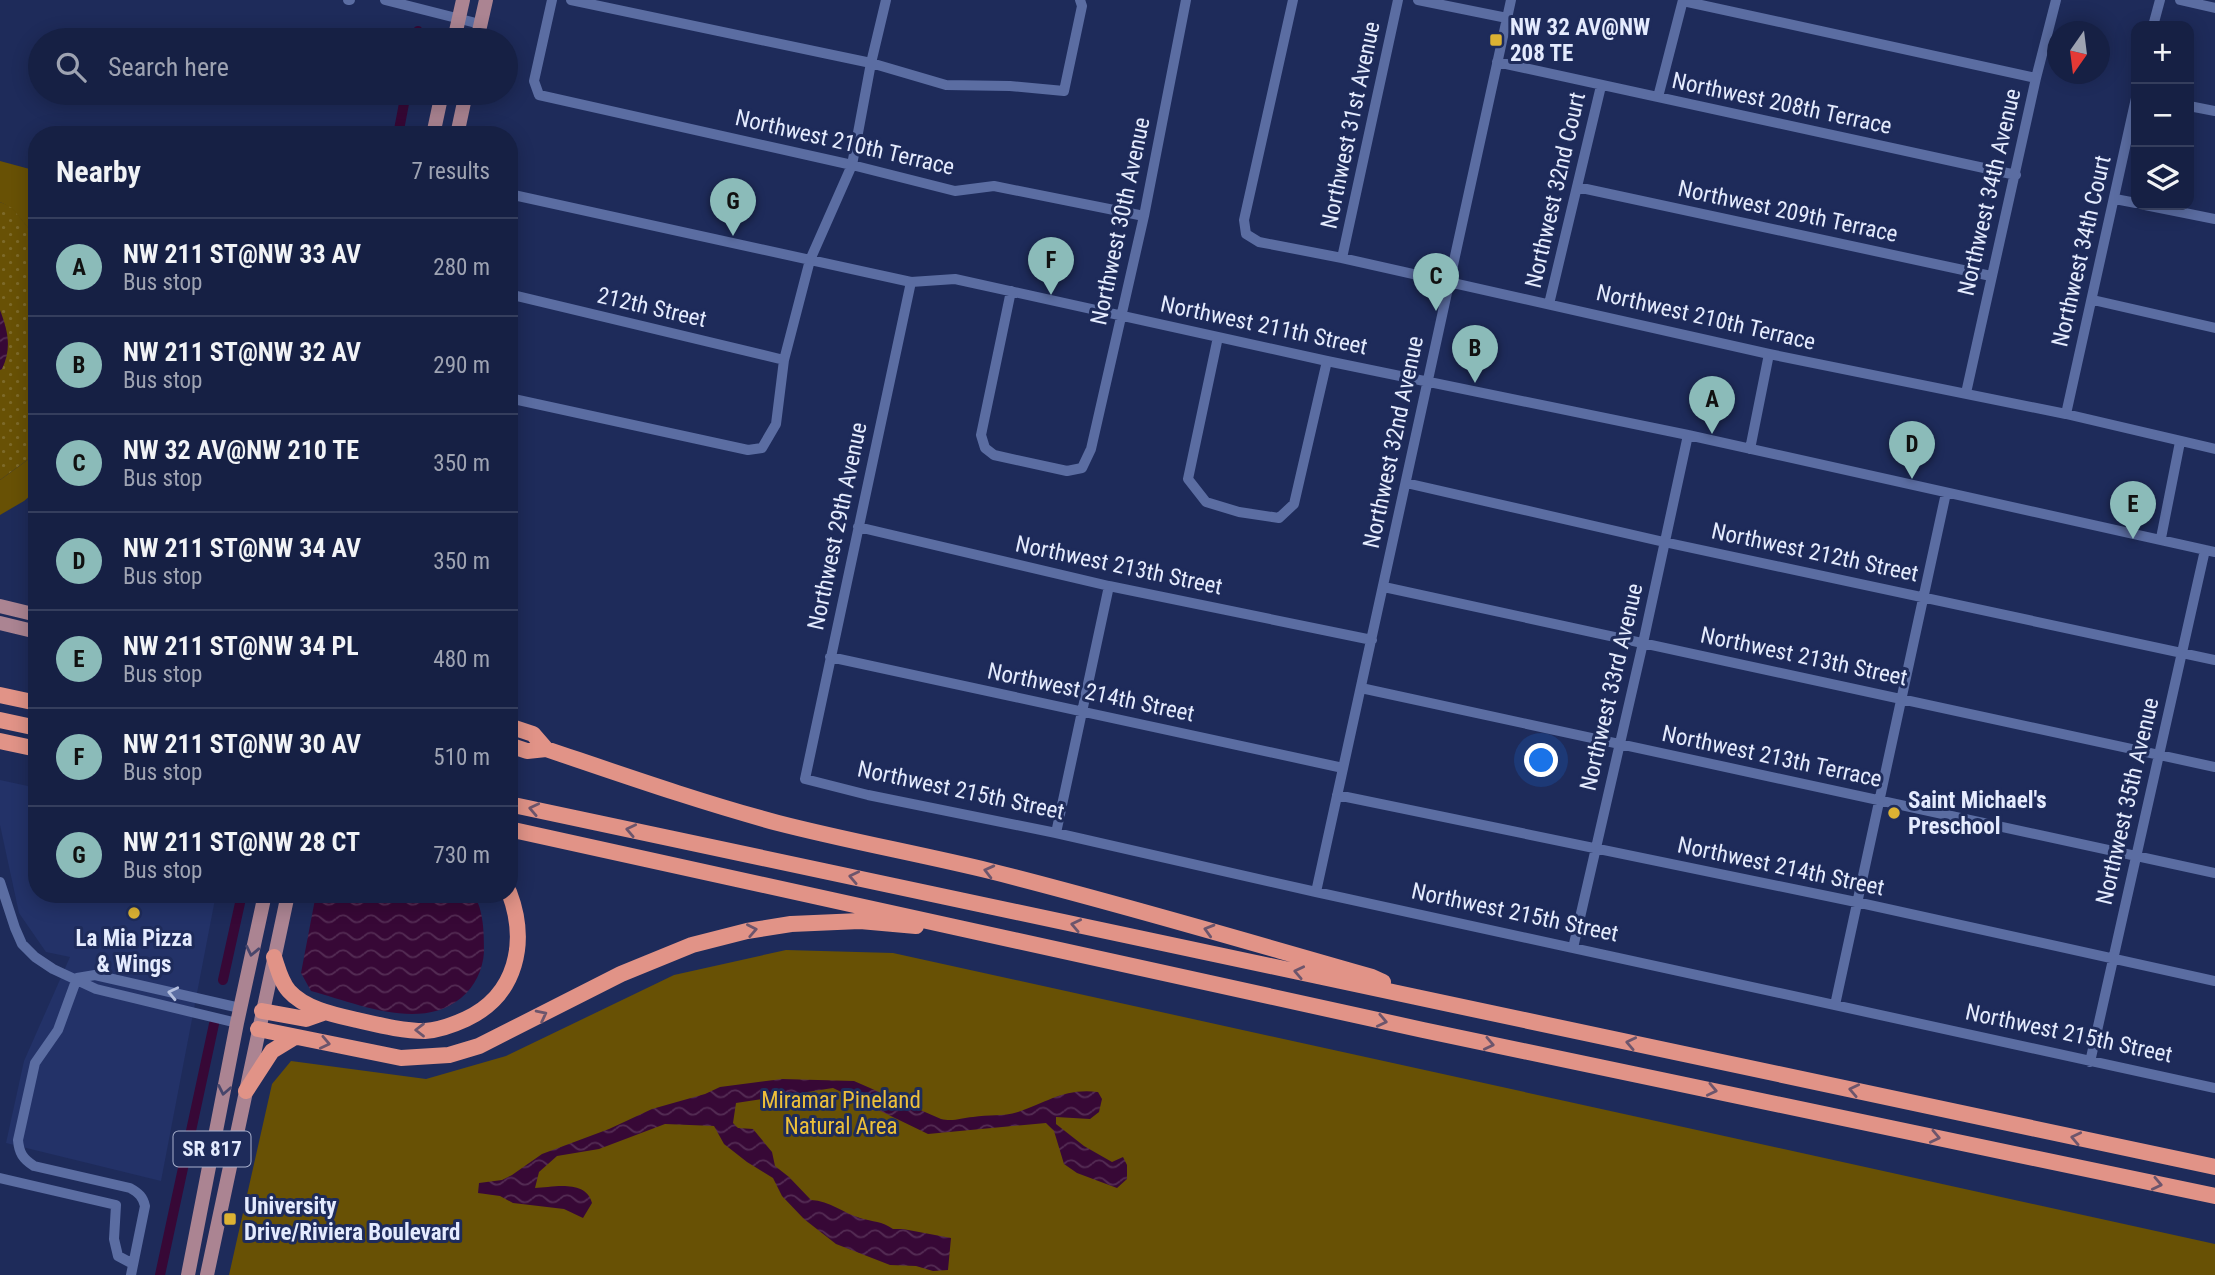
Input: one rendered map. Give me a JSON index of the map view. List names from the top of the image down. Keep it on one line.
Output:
{"streets":{"main road":["SR 817"],"street":["Northwest 208th Terrace","Northwest 31st Avenue","Northwest 210th Terrace","Northwest 32nd Court","Northwest 34th Avenue","Northwest 209th Terrace","Northwest 30th Avenue","Northwest 34th Court","212th Street","Northwest 211th Street","Northwest 32nd Avenue","Northwest 29th Avenue","Northwest 212th Street","Northwest 213th Street","Northwest 33rd Avenue","Northwest 214th Street","Northwest 213th Terrace","Northwest 215th Street","Northwest 35th Avenue"]},"crossings":[["Northwest 208th Terrace","Northwest 32nd Court"],["Northwest 208th Terrace","Northwest 34th Avenue"],["Northwest 208th Terrace","Northwest 32nd Avenue"],["Northwest 31st Avenue","Northwest 210th Terrace"],["Northwest 210th Terrace","Northwest 32nd Court"],["Northwest 210th Terrace","Northwest 34th Avenue"],["Northwest 210th Terrace","Northwest 30th Avenue"],["Northwest 210th Terrace","Northwest 34th Court"],["Northwest 210th Terrace","Northwest 32nd Avenue"],["Northwest 32nd Court","Northwest 209th Terrace"],["Northwest 34th Avenue","Northwest 209th Terrace"],["Northwest 30th Avenue","Northwest 211th Street"],["Northwest 211th Street","Northwest 32nd Avenue"],["Northwest 211th Street","Northwest 29th Avenue"],["Northwest 211th Street","Northwest 33rd Avenue"],["Northwest 211th Street","Northwest 35th Avenue"],["Northwest 32nd Avenue","Northwest 212th Street"],["Northwest 32nd Avenue","Northwest 213th Street"],["Northwest 32nd Avenue","Northwest 214th Street"],["Northwest 32nd Avenue","Northwest 213th Terrace"],["Northwest 32nd Avenue","Northwest 215th Street"],["Northwest 29th Avenue","Northwest 213th Street"],["Northwest 29th Avenue","Northwest 214th Street"],["Northwest 29th Avenue","Northwest 215th Street"],["Northwest 212th Street","Northwest 33rd Avenue"],["Northwest 212th Street","Northwest 35th Avenue"],["Northwest 213th Street","Northwest 33rd Avenue"],["Northwest 213th Street","Northwest 35th Avenue"],["Northwest 33rd Avenue","Northwest 214th Street"],["Northwest 33rd Avenue","Northwest 213th Terrace"],["Northwest 33rd Avenue","Northwest 215th Street"],["Northwest 214th Street","Northwest 35th Avenue"],["Northwest 213th Terrace","Northwest 35th Avenue"],["Northwest 215th Street","Northwest 35th Avenue"]],"parks":["Miramar Pineland Natural Area"],"places":{"transit":["NW 32 AV@NW 208 TE","University Drive/Riviera Boulevard"],"other":["Saint Michael's Preschool","La Mia Pizza & Wings"]},"north":"bottom","page":{"map_buttons":["+","−"],"search":"Search here","heading":["Nearby","7 results"],"pins":["G","F","C","B","A","D","E"],"list":[{"mark":"A","name":"NW 211 ST@NW 33 AV","note":"Bus stop","value":"280 m"},{"mark":"B","name":"NW 211 ST@NW 32 AV","note":"Bus stop","value":"290 m"},{"mark":"C","name":"NW 32 AV@NW 210 TE","note":"Bus stop","value":"350 m"},{"mark":"D","name":"NW 211 ST@NW 34 AV","note":"Bus stop","value":"350 m"},{"mark":"E","name":"NW 211 ST@NW 34 PL","note":"Bus stop","value":"480 m"},{"mark":"F","name":"NW 211 ST@NW 30 AV","note":"Bus stop","value":"510 m"},{"mark":"G","name":"NW 211 ST@NW 28 CT","note":"Bus stop","value":"730 m"}]}}
